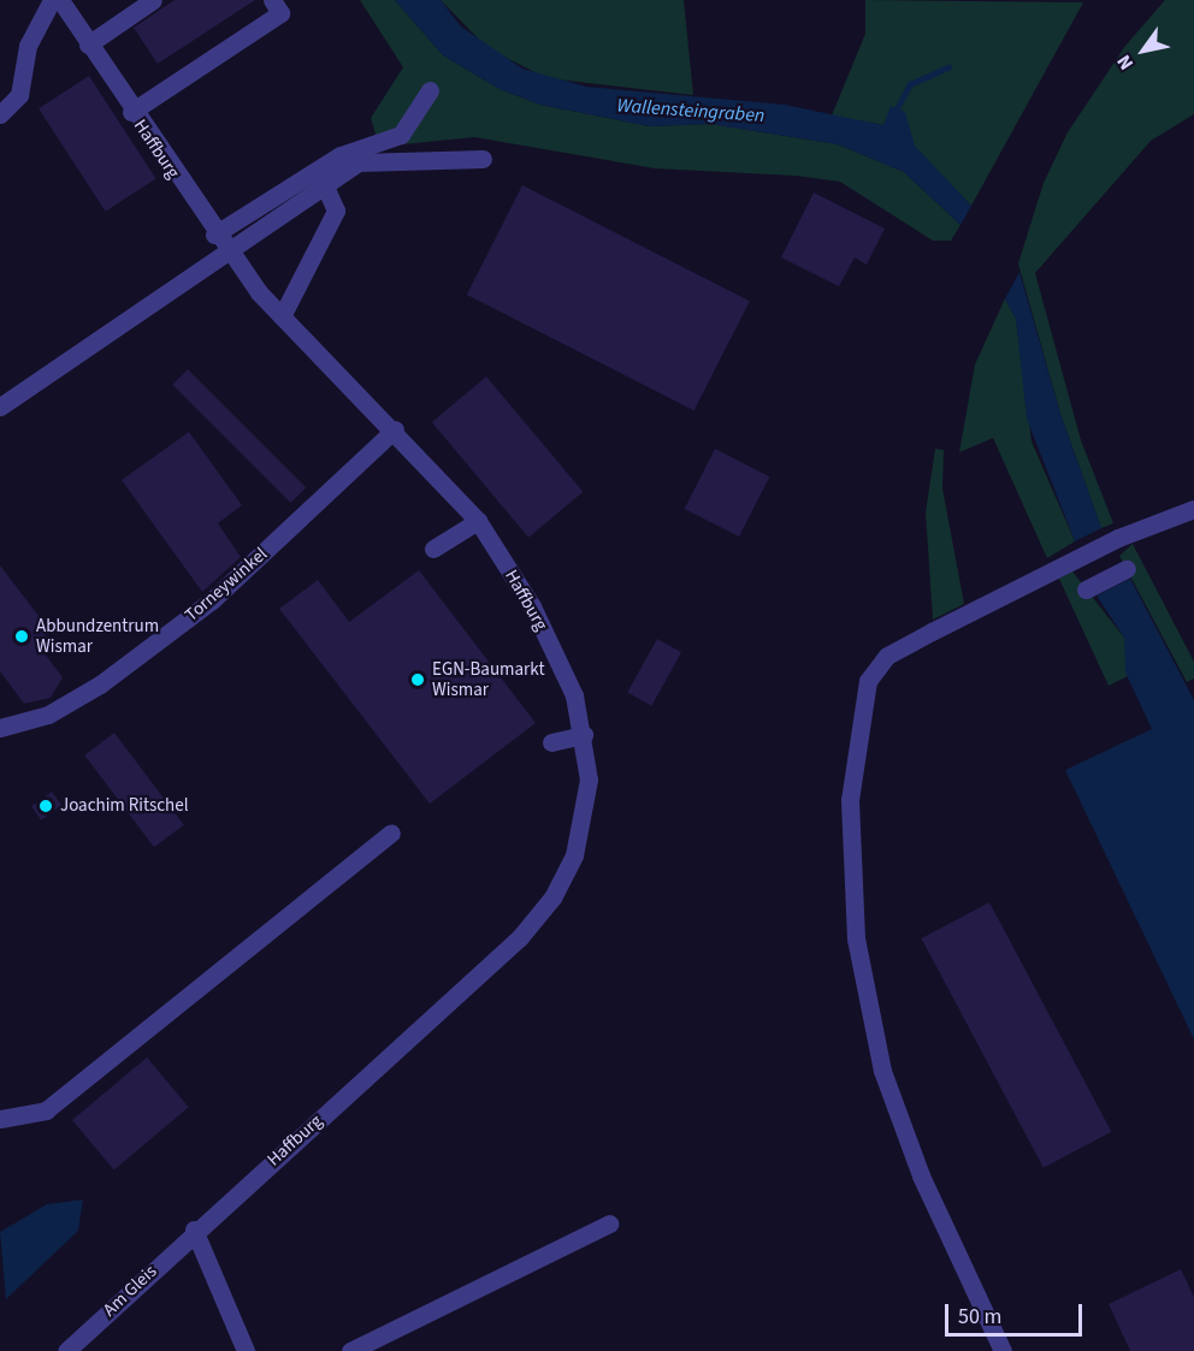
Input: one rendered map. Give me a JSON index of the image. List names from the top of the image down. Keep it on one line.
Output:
{"streets":{"street":["Haffburg","Torneywinkel","Am Gleis"]},"crossings":[["Haffburg","Torneywinkel"],["Haffburg","Am Gleis"]],"water":["Wallensteingraben"],"places":["Abbundzentrum Wismar","EGN-Baumarkt Wismar","Joachim Ritschel"],"scale_bar":"50 m","north":"bottom left"}
